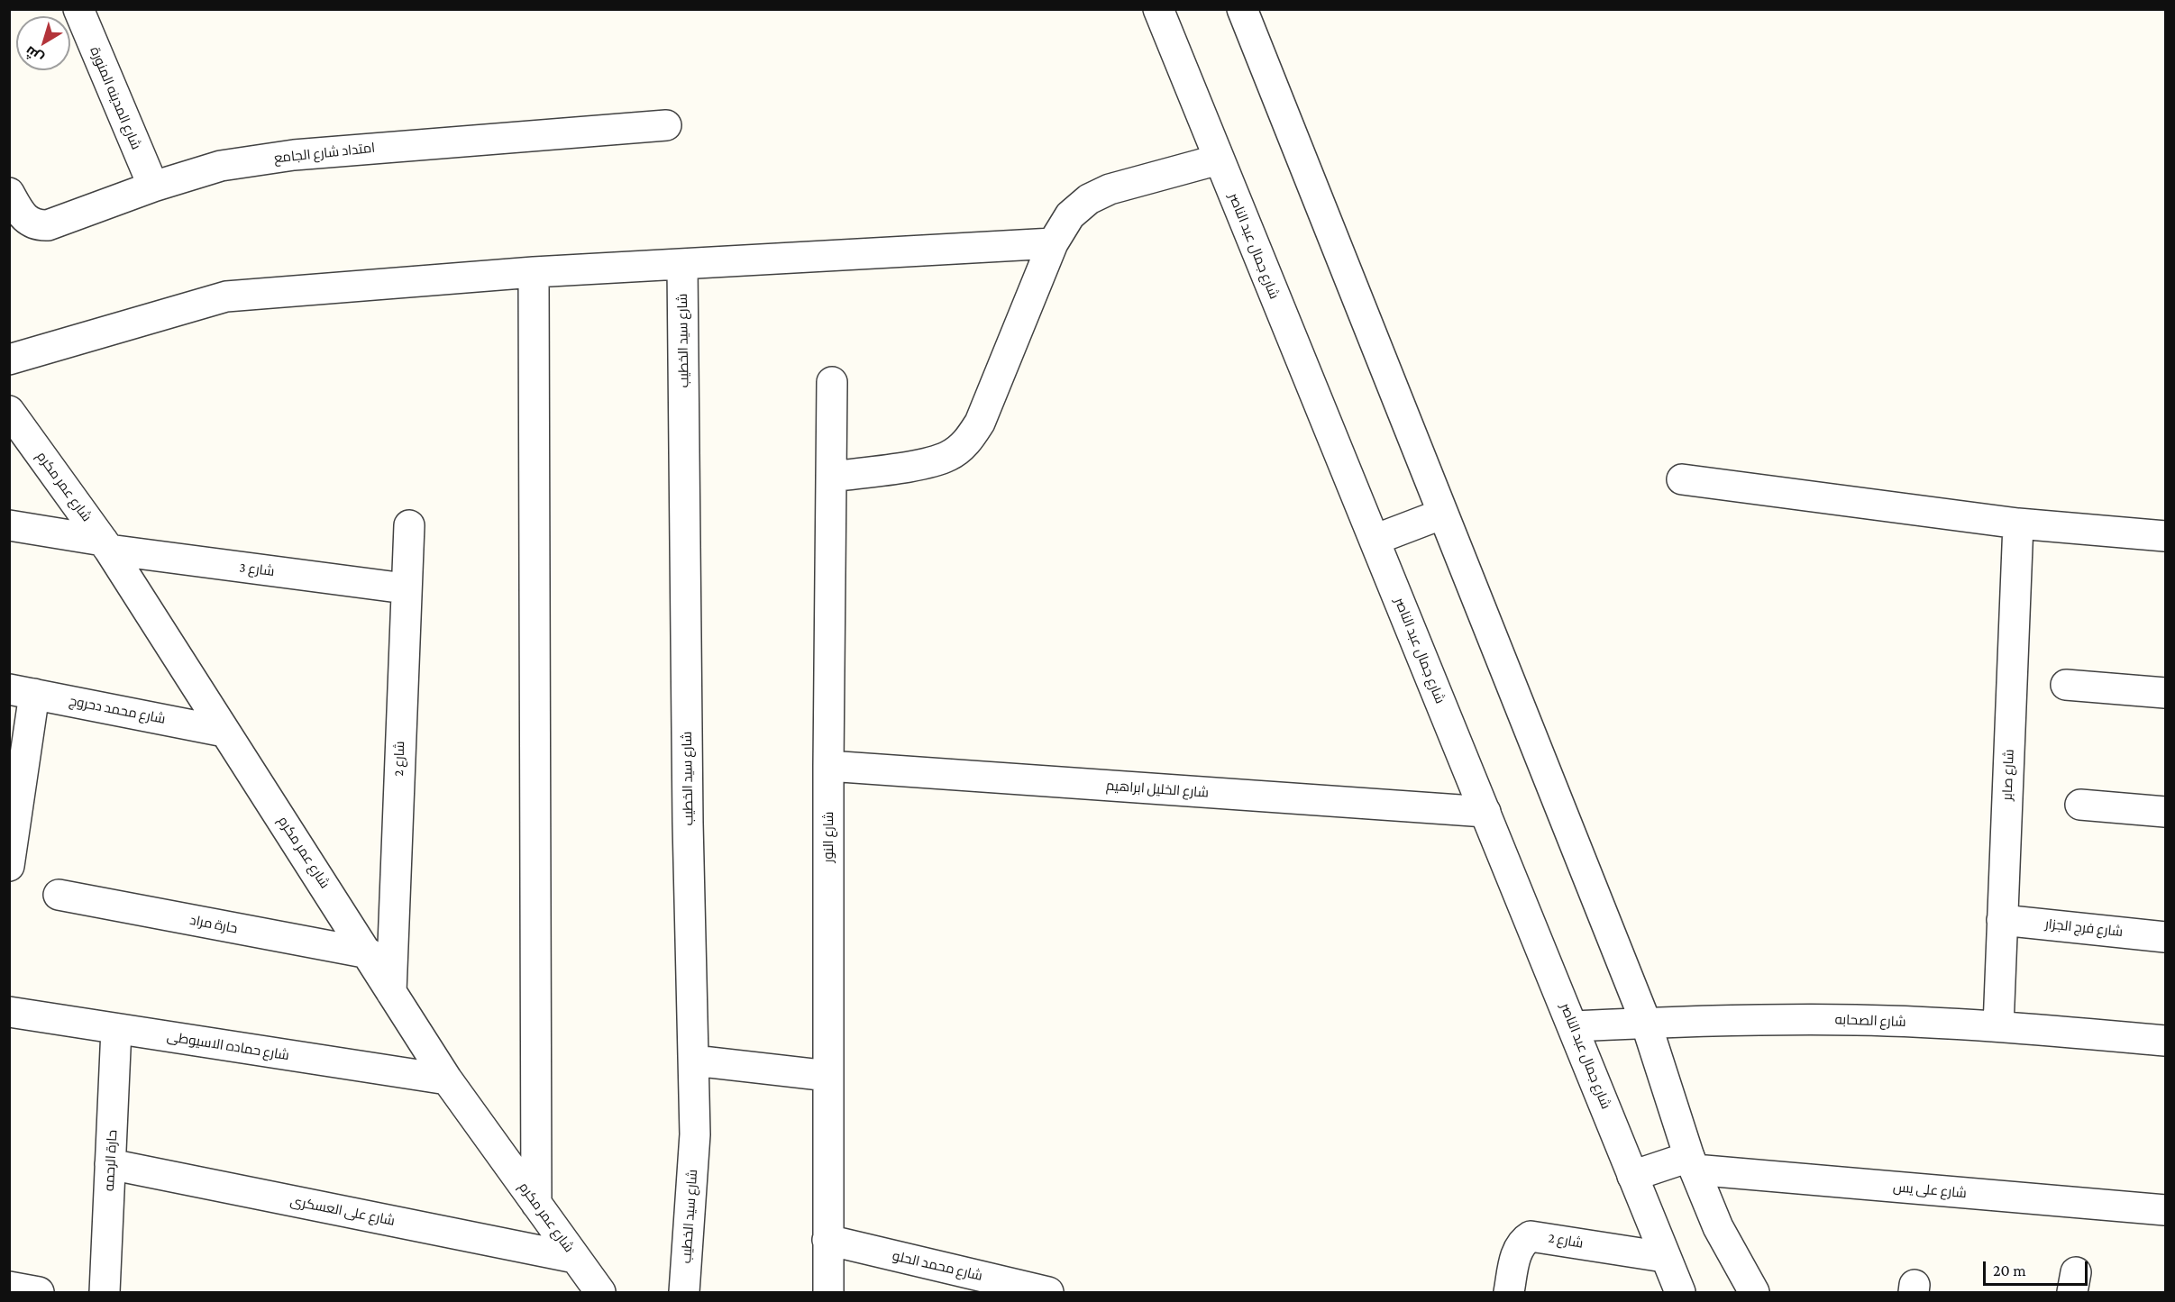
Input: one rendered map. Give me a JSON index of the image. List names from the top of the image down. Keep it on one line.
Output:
{"streets":{"street":["شارع المدينه المنورة","امتداد شارع الجامع","شارع جمال عبد الناصر","شارع سيد الخطيب","شارع عمر مكرم","شارع 3","شارع محمد دحروج","شارع 2","شارع صابر","شارع الخليل ابراهيم","شارع النور","حارة مراد","شارع فرج الجزار","شارع الصحابه","شارع حماده الاسيوطى","حارة الرحمه","شارع على يس","شارع على العسكرى","شارع محمد الحلو"]},"crossings":[["شارع المدينه المنورة","امتداد شارع الجامع"],["شارع جمال عبد الناصر","شارع 2"],["شارع جمال عبد الناصر","شارع الخليل ابراهيم"],["شارع جمال عبد الناصر","شارع الصحابه"],["شارع عمر مكرم","شارع 3"],["شارع عمر مكرم","شارع محمد دحروج"],["شارع عمر مكرم","شارع 2"],["شارع عمر مكرم","حارة مراد"],["شارع عمر مكرم","شارع حماده الاسيوطى"],["شارع عمر مكرم","شارع على العسكرى"],["شارع 3","شارع 2"],["شارع صابر","شارع فرج الجزار"],["شارع صابر","شارع الصحابه"],["شارع الخليل ابراهيم","شارع النور"],["شارع النور","شارع محمد الحلو"],["شارع حماده الاسيوطى","حارة الرحمه"],["حارة الرحمه","شارع على العسكرى"]],"scale_bar":"20 m","north":"bottom left"}
